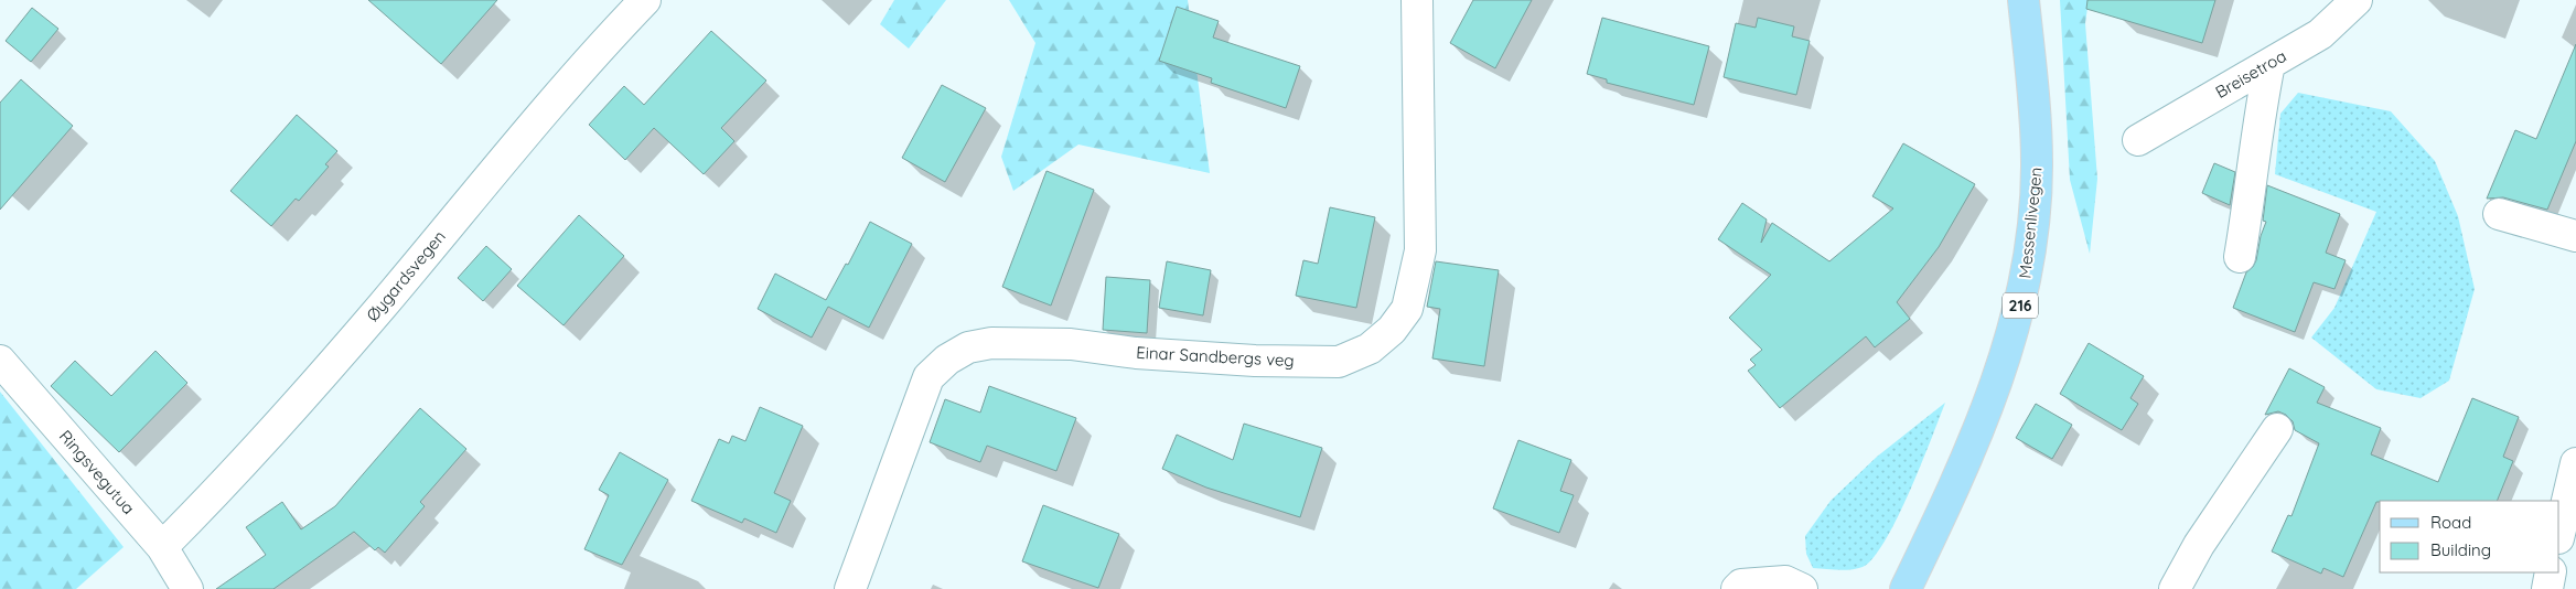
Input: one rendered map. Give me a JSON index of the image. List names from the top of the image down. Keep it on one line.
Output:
{"streets":{"main road":["Messenlivegen","216"],"street":["Breisetroa","Øygardsvegen","Einar Sandbergs veg","Ringsvegutua"]},"crossings":[["Øygardsvegen","Ringsvegutua"]],"legend":["Road","Building"]}
